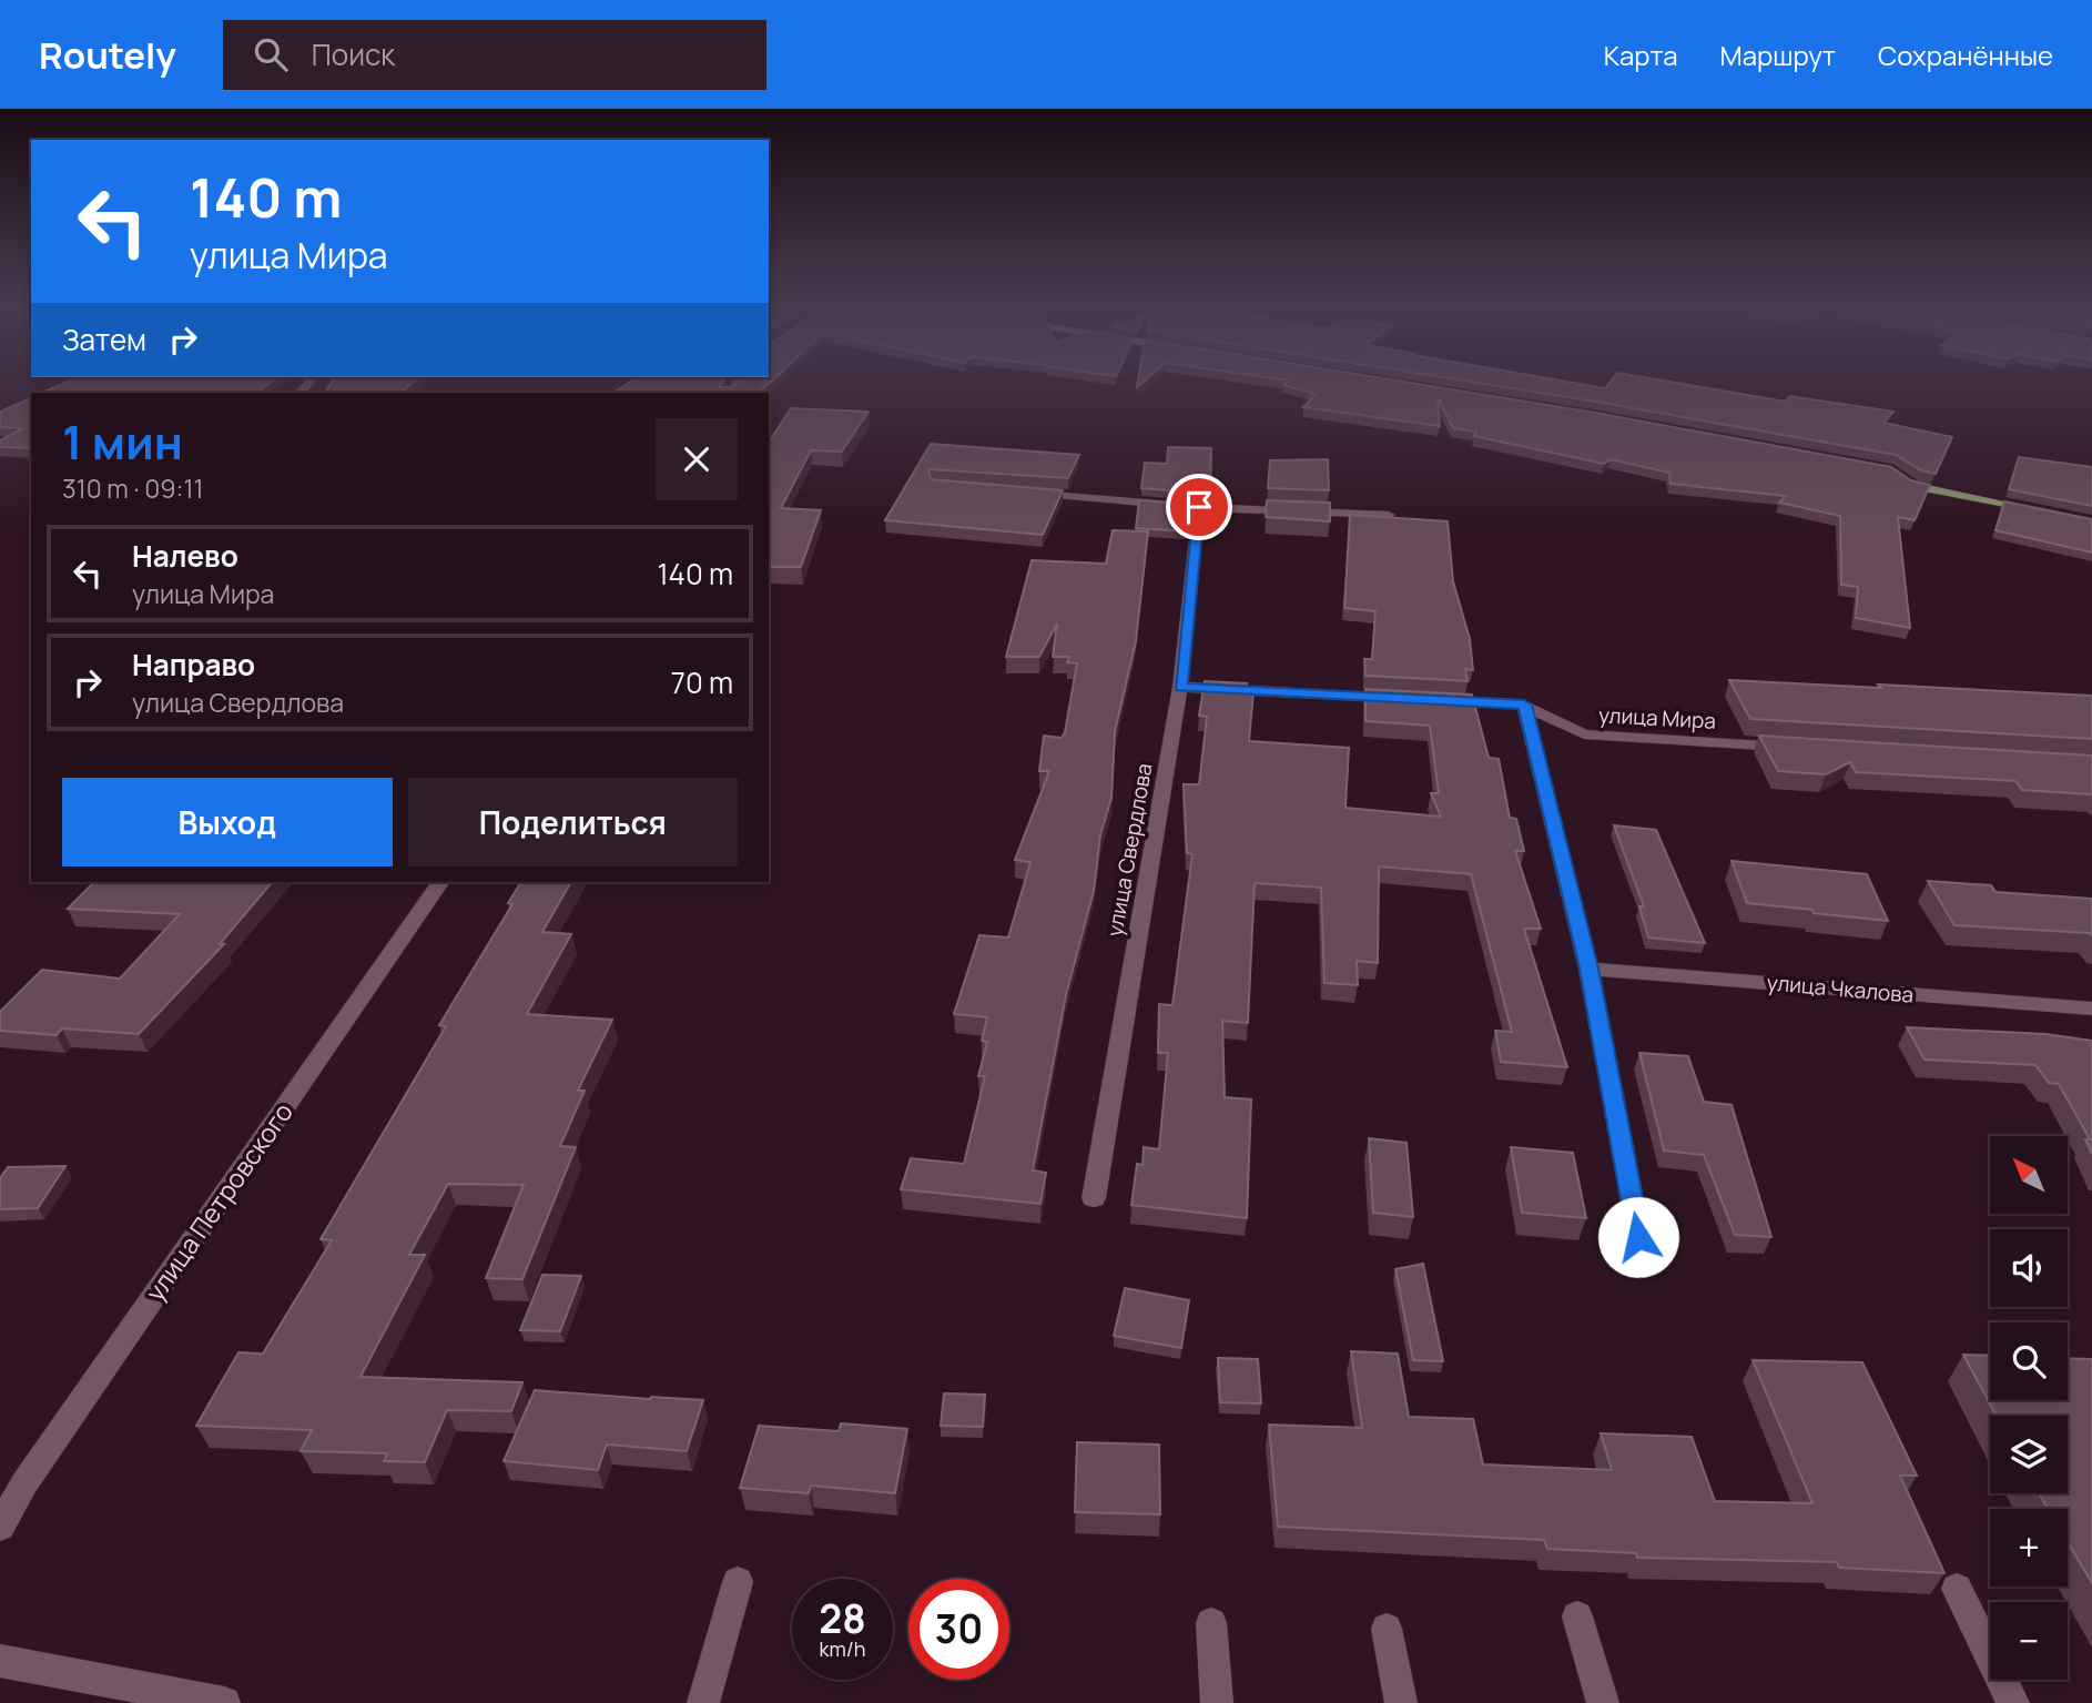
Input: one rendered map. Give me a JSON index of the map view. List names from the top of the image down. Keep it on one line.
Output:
{"streets":{"street":["улица Мира","улица Свердлова","улица Чкалова","улица Петровского"]},"north":"top left","page":{"header":"Routely","search":"Поиск","nav":["Карта","Маршрут","Сохранённые"],"turn":["140 m","улица Мира"],"then":"Затем","heading":["1 мин","310 m · 09:11"],"list":[{"name":"Налево","note":"улица Мира","value":"140 m"},{"name":"Направо","note":"улица Свердлова","value":"70 m"}],"buttons":["Выход","Поделиться"],"map_buttons":["+","−"],"speed":"28 km/h","limit":"30"}}
